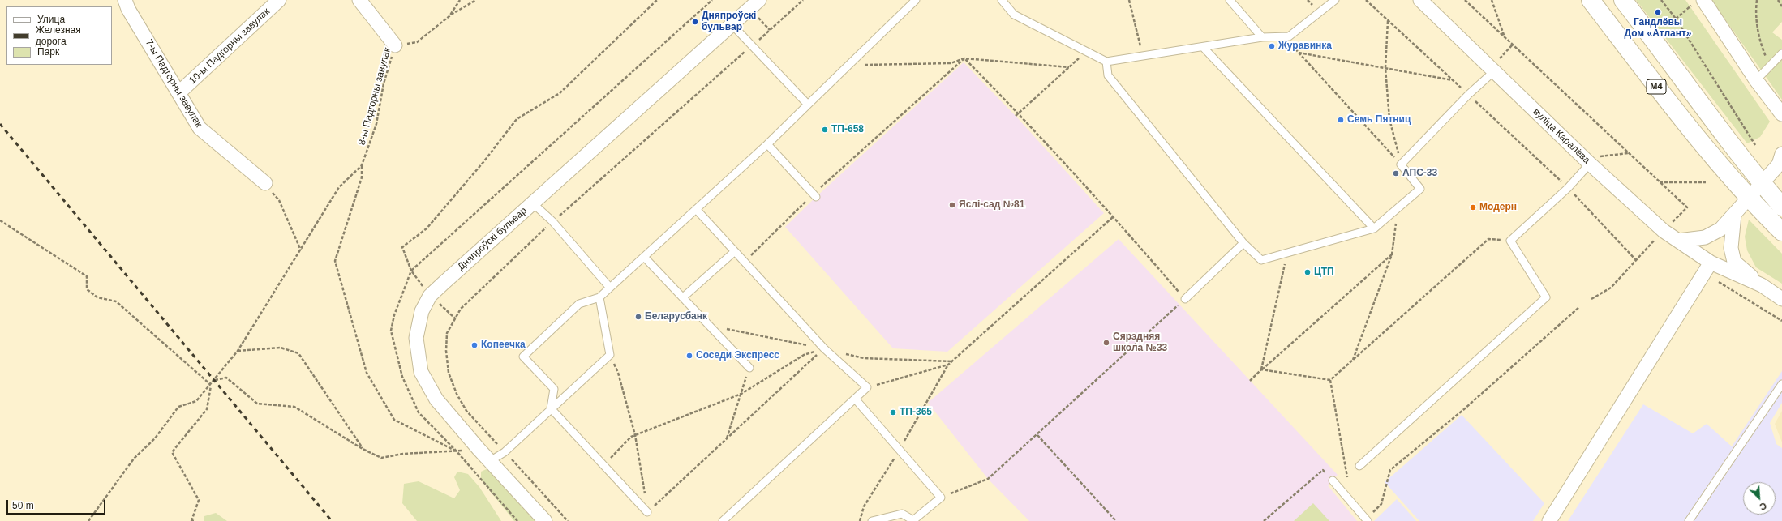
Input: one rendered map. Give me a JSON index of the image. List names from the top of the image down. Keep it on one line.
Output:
{"streets":{"main road":["М4"],"street":["10-ы Падгорны завулак","7-ы Падгорны завулак","вуліца Каралёва","Дняпроўскі бульвар"],"path":["8-ы Падгорны завулак"]},"crossings":[["10-ы Падгорны завулак","7-ы Падгорны завулак"]],"places":["Гандлёвы Дом «Атлант»","Дняпроўскі бульвар","Журавинка","Семь Пятниц","ТП-658","АПС-33","Яслі-сад №81","Модерн","ЦТП","Беларусбанк","Сярэдняя школа №33","Копеечка","Соседи Экспресс","ТП-365"],"legend":["Улица","Железная дорога","Парк"],"scale_bar":"50 m","north":"bottom right"}
